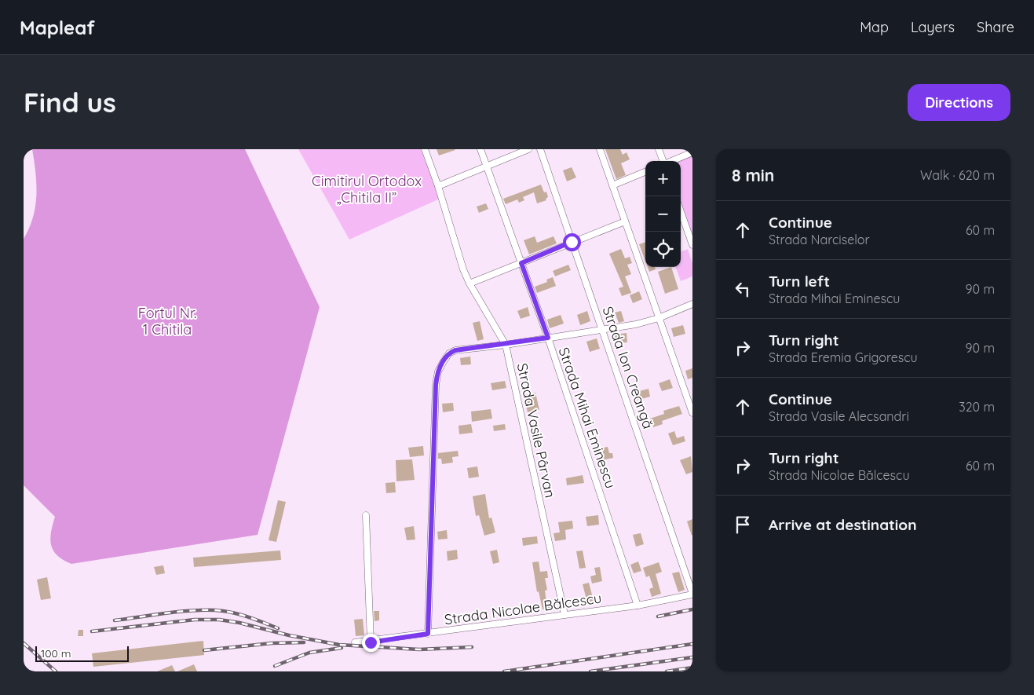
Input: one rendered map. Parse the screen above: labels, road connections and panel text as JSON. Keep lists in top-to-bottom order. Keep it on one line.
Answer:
{"streets":{"street":["Strada Ion Creangă","Strada Mihai Eminescu","Strada Vasile Pârvan","Strada Nicolae Bălcescu"]},"crossings":[["Strada Ion Creangă","Strada Nicolae Bălcescu"],["Strada Mihai Eminescu","Strada Nicolae Bălcescu"],["Strada Vasile Pârvan","Strada Nicolae Bălcescu"]],"parks":["Cimitirul Ortodox „Chitila II”","Fortul Nr. 1 Chitila"],"scale_bar":"100 m","page":{"header":"Mapleaf","nav":["Map","Layers","Share"],"buttons":"Directions","title":"Find us","heading":["8 min","Walk · 620 m"],"map_buttons":["+","−"],"list":[["Continue","Strada Narciselor","60 m"],["Turn left","Strada Mihai Eminescu","90 m"],["Turn right","Strada Eremia Grigorescu","90 m"],["Continue","Strada Vasile Alecsandri","320 m"],["Turn right","Strada Nicolae Bălcescu","60 m"],"Arrive at destination"],"scale":"100 m"}}
